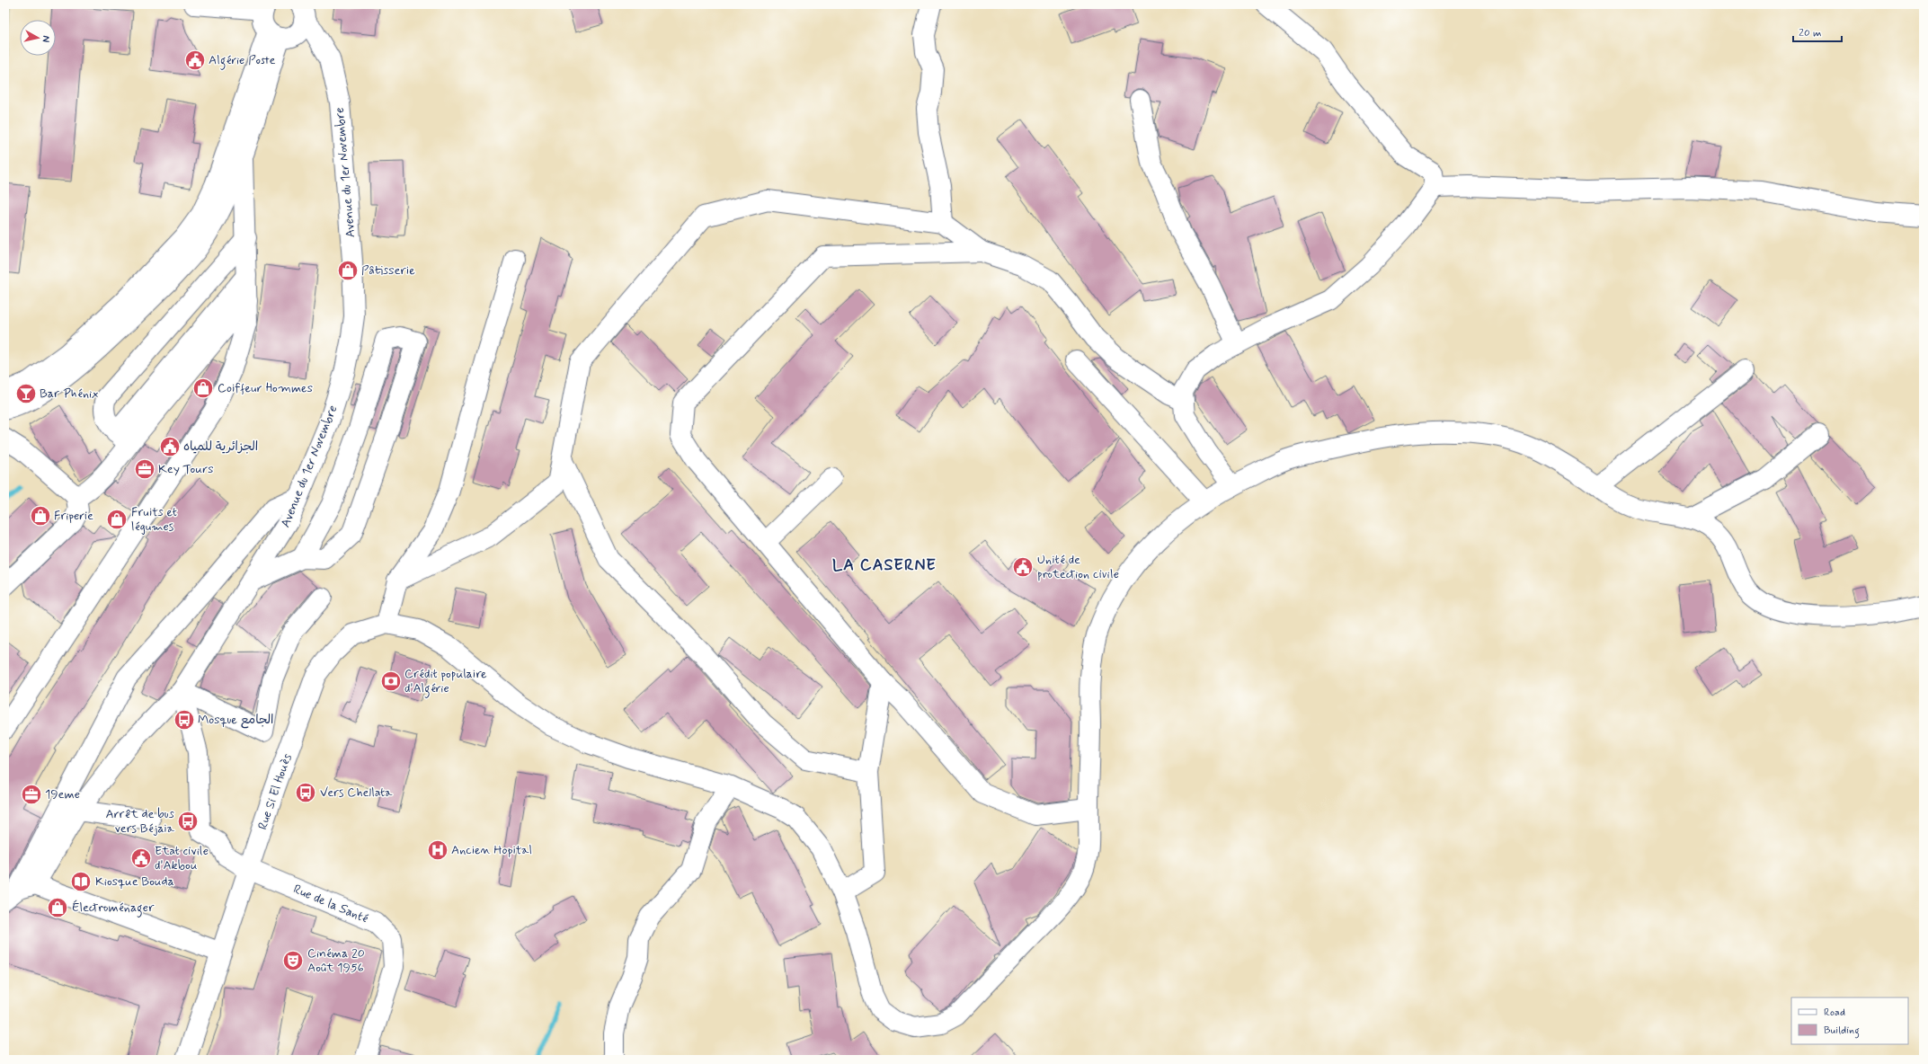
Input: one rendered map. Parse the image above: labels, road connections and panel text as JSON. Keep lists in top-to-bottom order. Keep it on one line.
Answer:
{"streets":{"street":["Avenue du 1er Novembre","Rue Si El Houès","Rue de la Santé"]},"crossings":[["Rue Si El Houès","Rue de la Santé"]],"districts":["LA CASERNE"],"places":{"public building":["Algérie Poste","الجزائرية للمياه","Unité de protection civile","Etat civile d'Akbou"],"shop":["Pâtisserie","Coiffeur Hommes","Friperie","Fruits et légumes","Électroménager"],"bar":["Bar Phénix"],"office":["Key Tours","19eme"],"bank":["Crédit populaire d'Algérie"],"bus stop":["Mosque الجامع","Vers Chellata","Arrêt de bus vers Béjaia"],"hospital":["Ancien Hopital"],"library":["Kiosque Bouda"],"theatre":["Cinéma 20 Août 1956"]},"legend":["Road","Building"],"scale_bar":"20 m","north":"right"}
